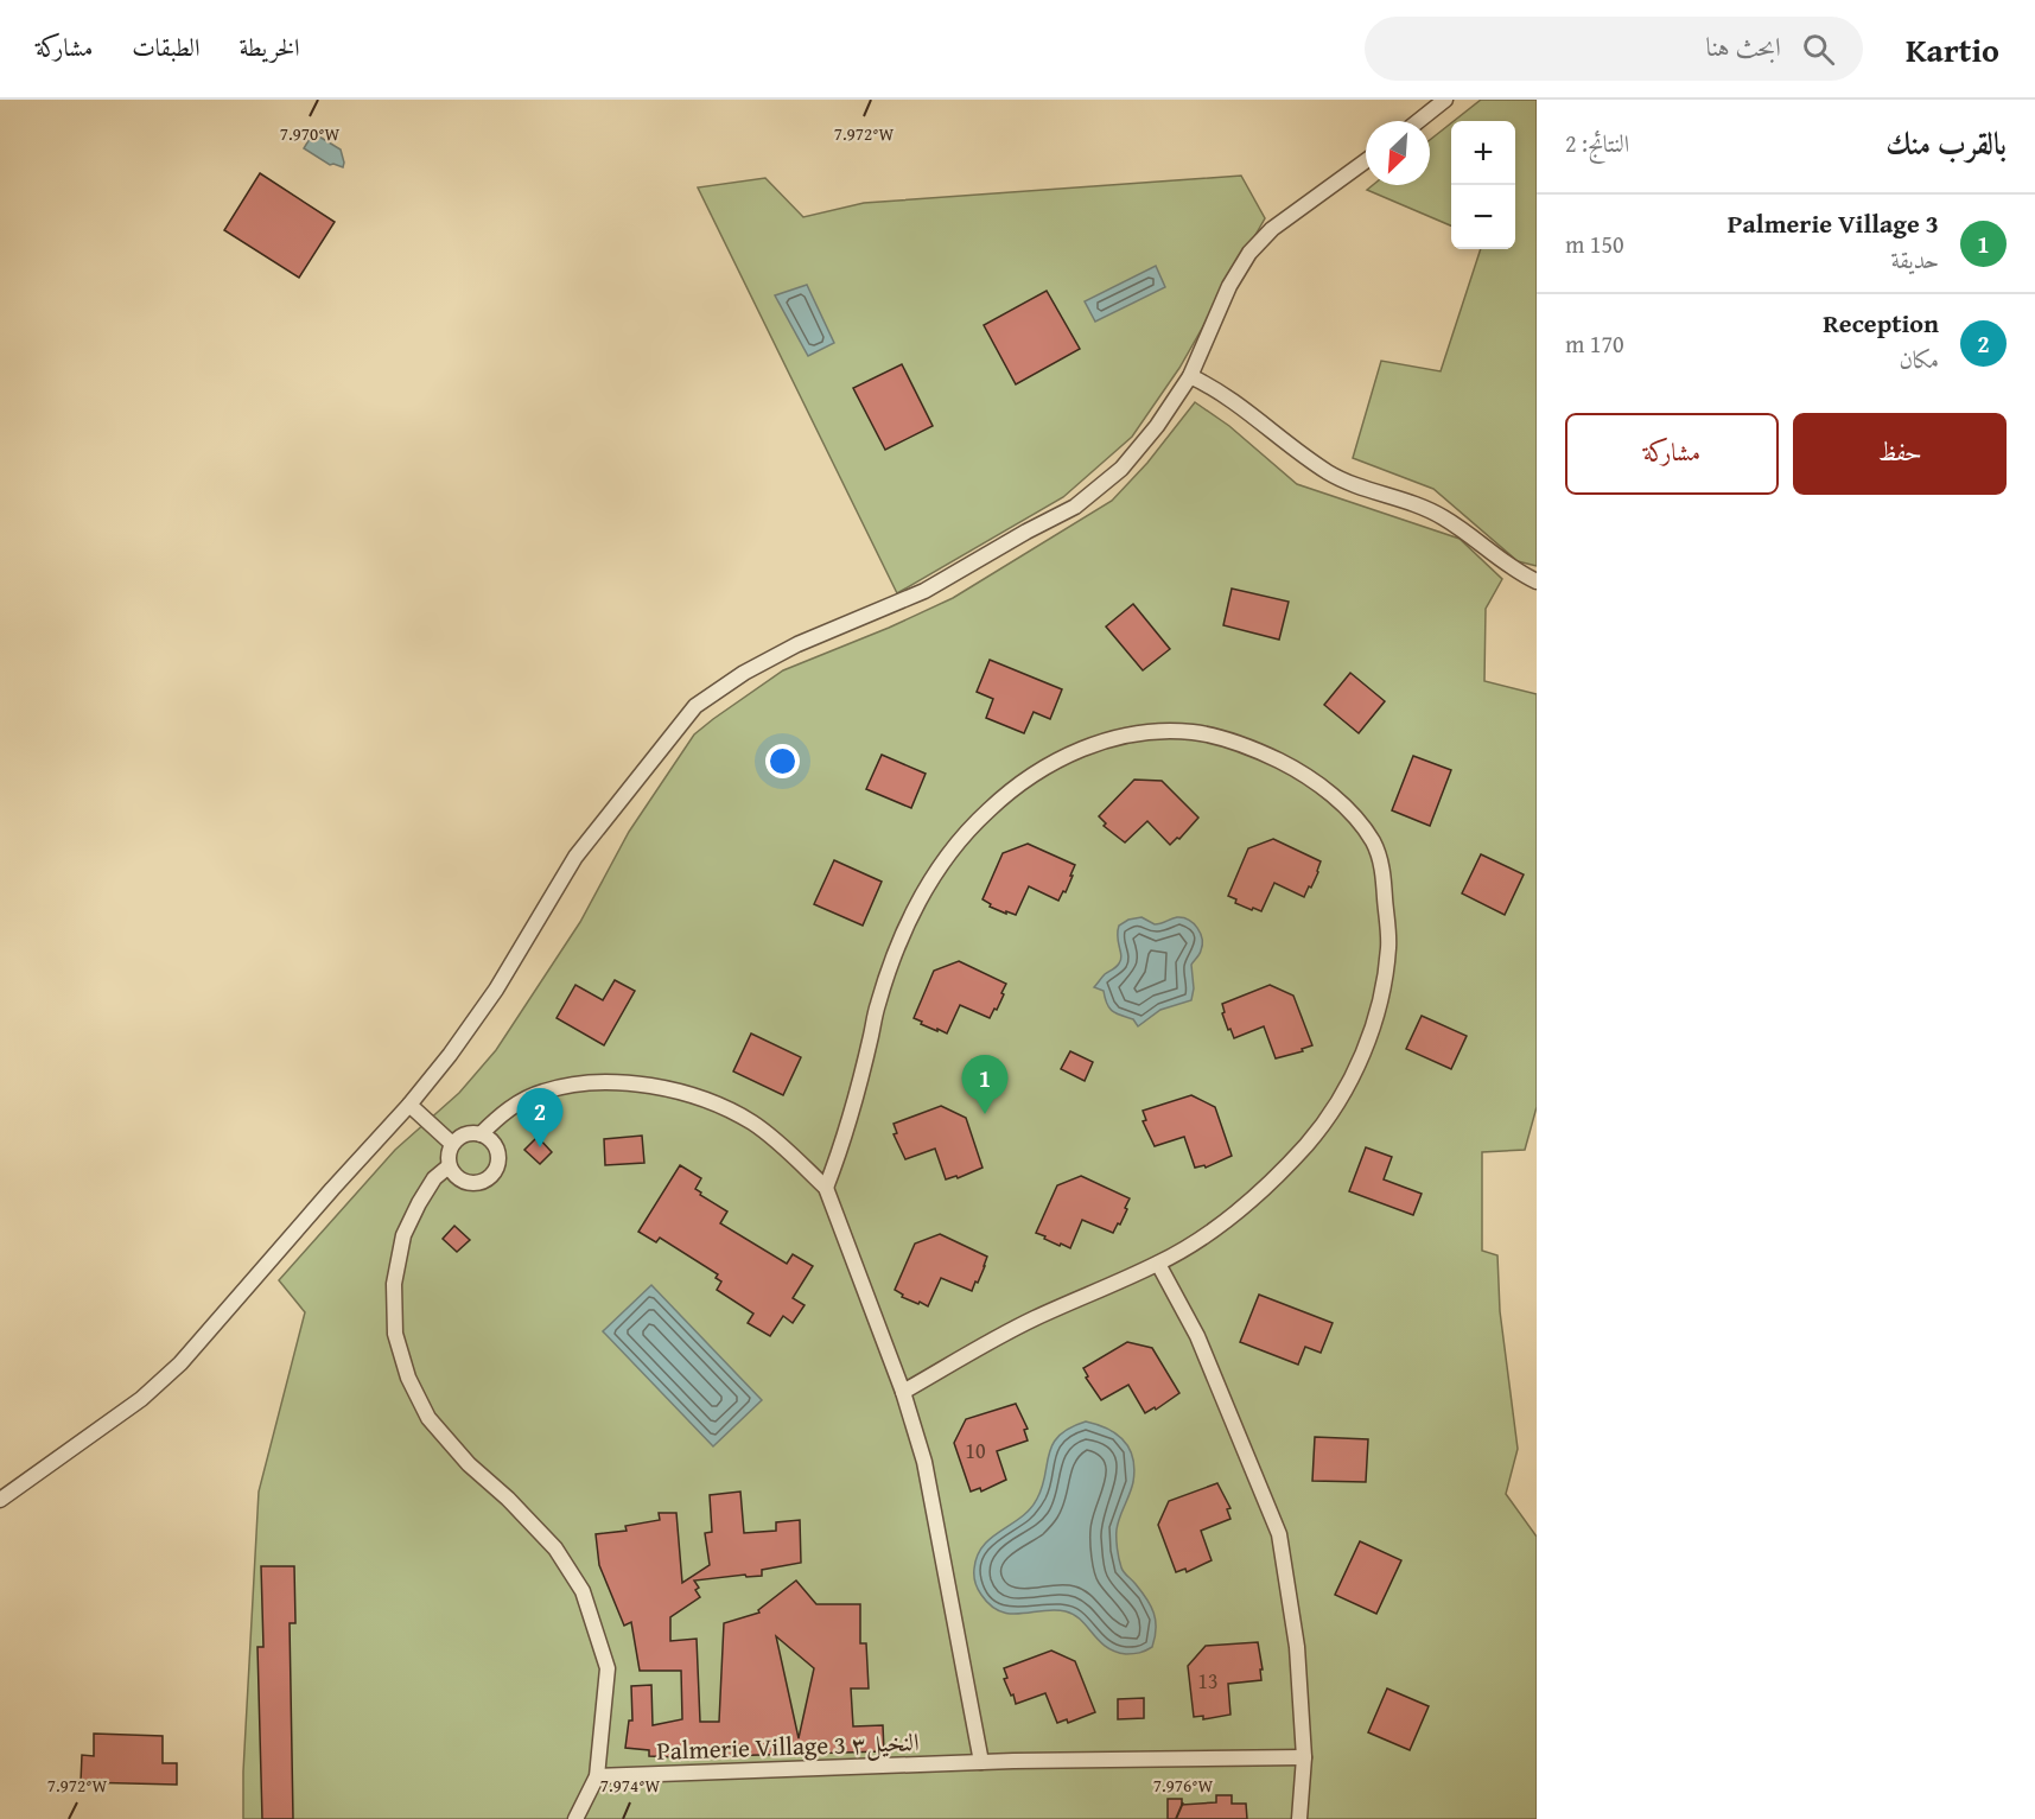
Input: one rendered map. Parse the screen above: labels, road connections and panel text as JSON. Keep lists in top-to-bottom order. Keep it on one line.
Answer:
{"streets":{"street":["Palmerie Village 3 النخيل٣"]},"house_numbers":["10","13"],"north":"bottom left","page":{"header":"Kartio","search":"ابحث هنا","nav":["الخريطة","الطبقات","مشاركة"],"heading":["بالقرب منك","النتائج: 2"],"map_buttons":["+","−"],"list":[{"mark":"1","name":"Palmerie Village 3","note":"حديقة","value":"150 m"},{"mark":"2","name":"Reception","note":"مكان","value":"170 m"}],"buttons":["حفظ","مشاركة"],"pins":["1","2"]},"coordinates":["7.970°W","7.972°W","7.976°W","7.974°W"]}
